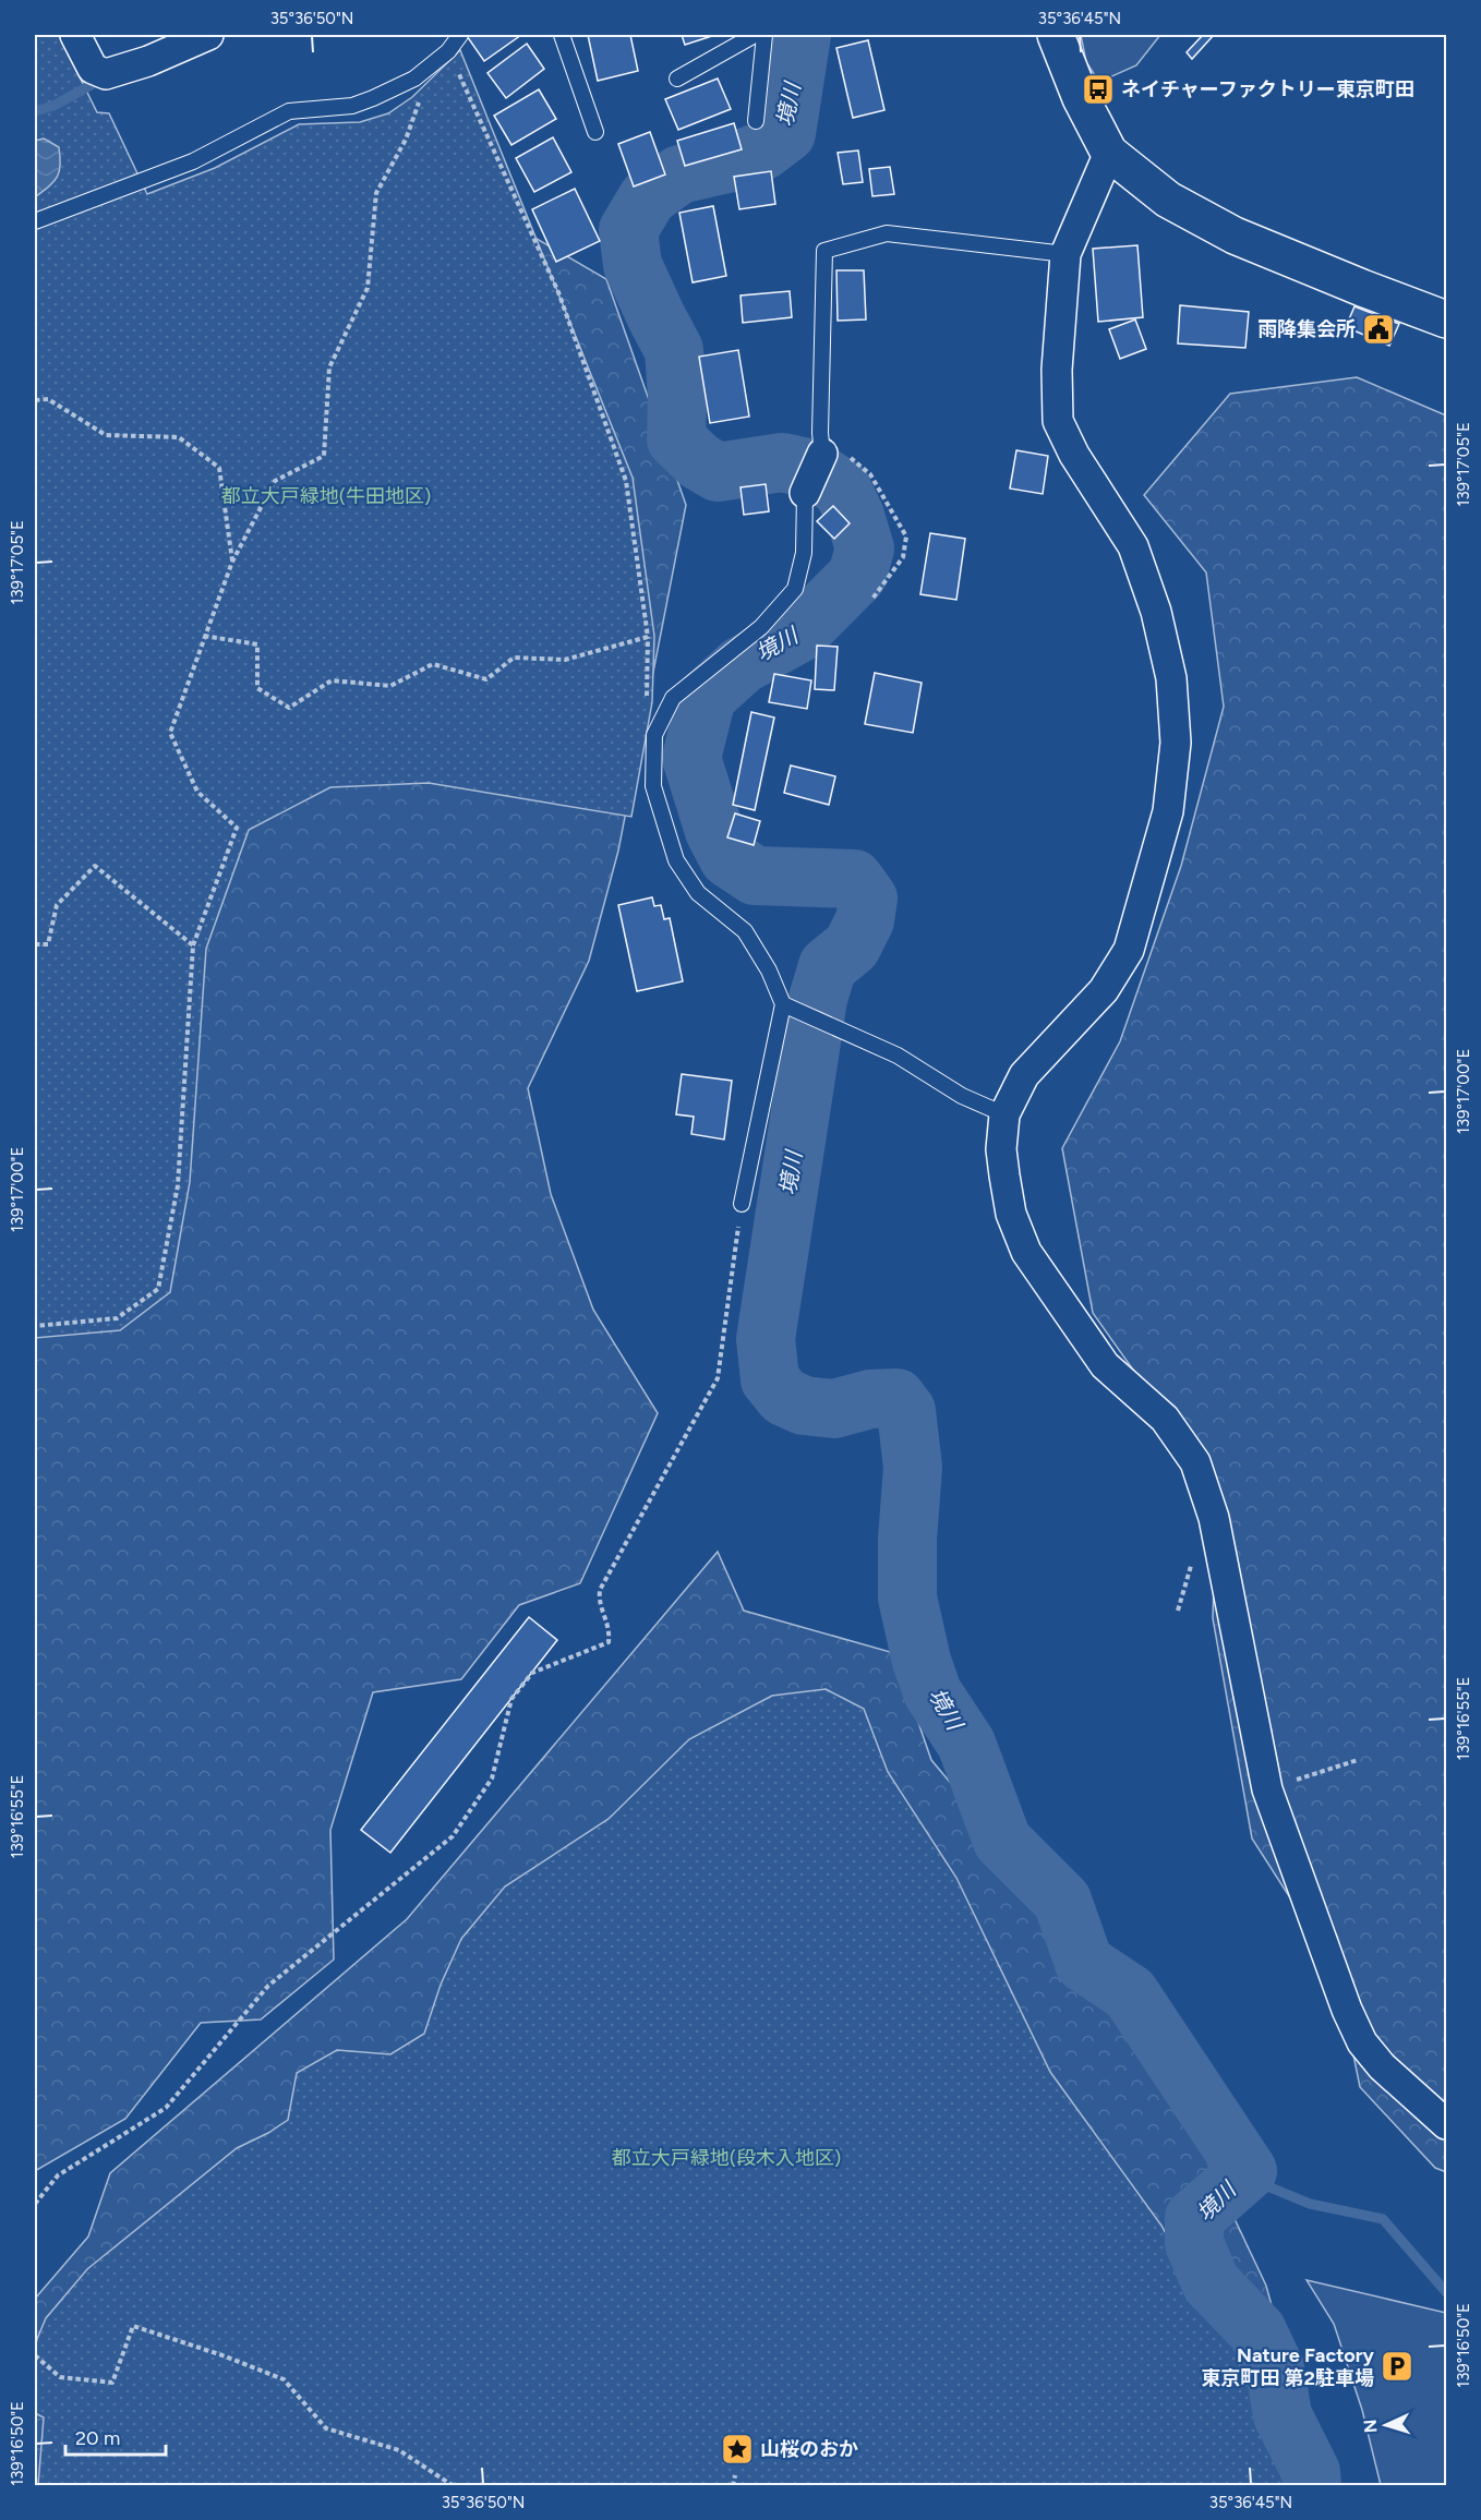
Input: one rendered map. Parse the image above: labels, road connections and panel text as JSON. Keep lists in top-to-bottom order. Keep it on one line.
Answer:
{"water":["境川"],"parks":["都立大戸緑地(牛田地区)","都立大戸緑地(段木入地区)"],"places":{"bus stop":["ネイチャーファクトリー東京町田"],"public building":["雨降集会所"],"parking":["Nature Factory 東京町田 第2駐車場"],"place":["山桜のおか"]},"scale_bar":"20 m","north":"left","coordinates":["35°36'50\"N","35°36'45\"N","139°17'05\"E","139°17'00\"E","139°16'55\"E","139°16'50\"E"]}
